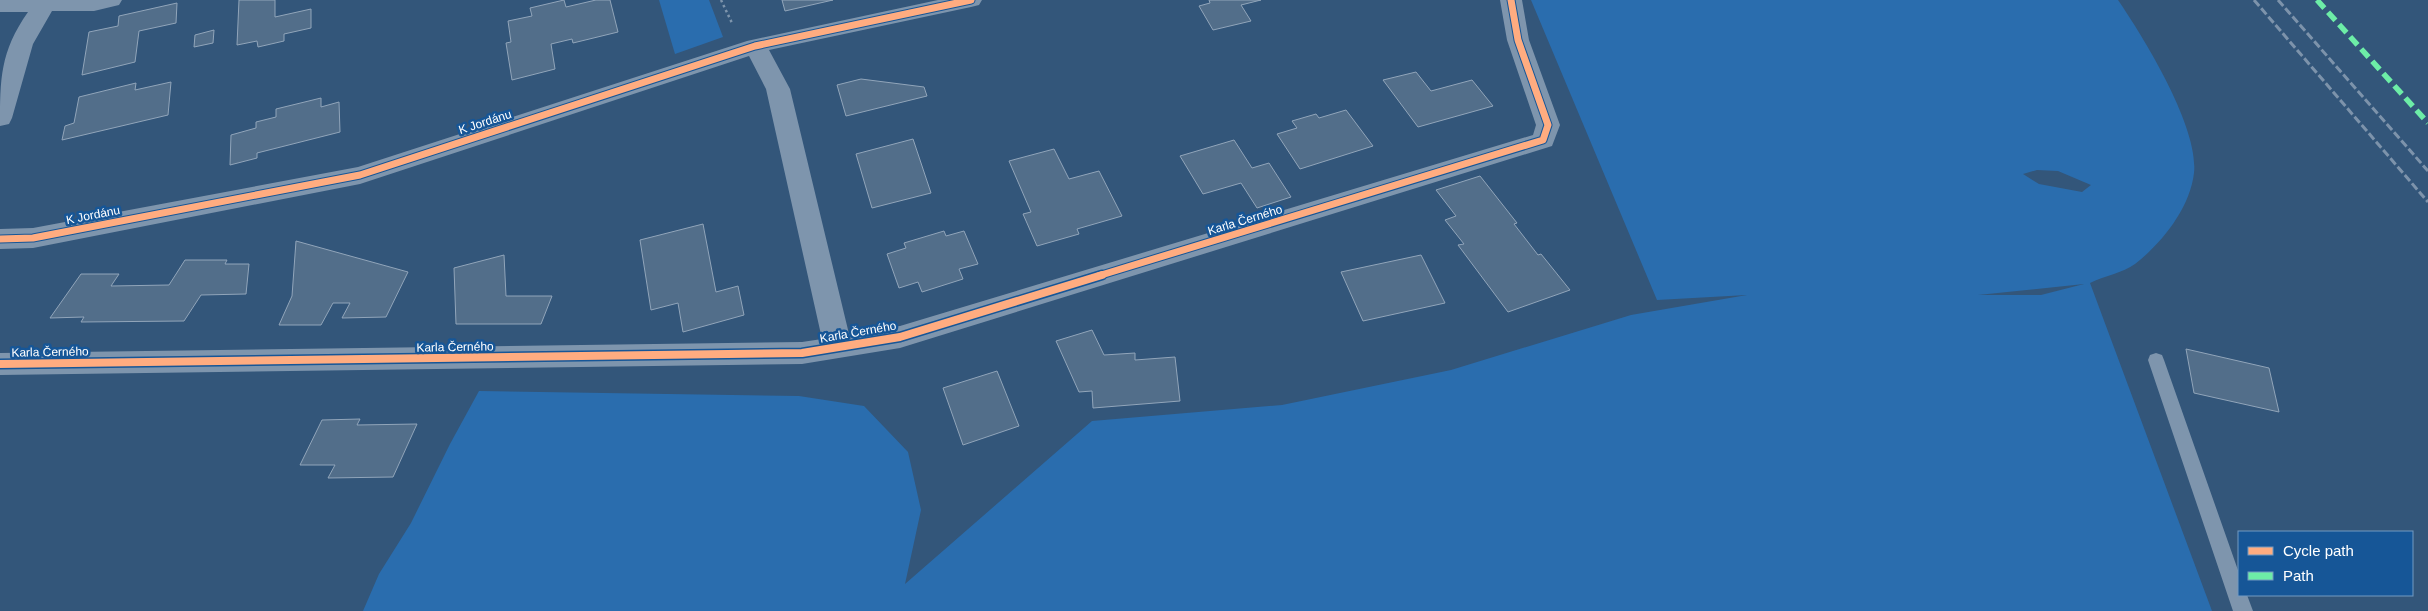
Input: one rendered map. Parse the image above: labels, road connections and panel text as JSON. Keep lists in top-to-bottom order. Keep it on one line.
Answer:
{"streets":{"street":["K Jordánu","Karla Černého"]},"crossings":[["K Jordánu","Karla Černého"]],"legend":["Cycle path","Path"]}
